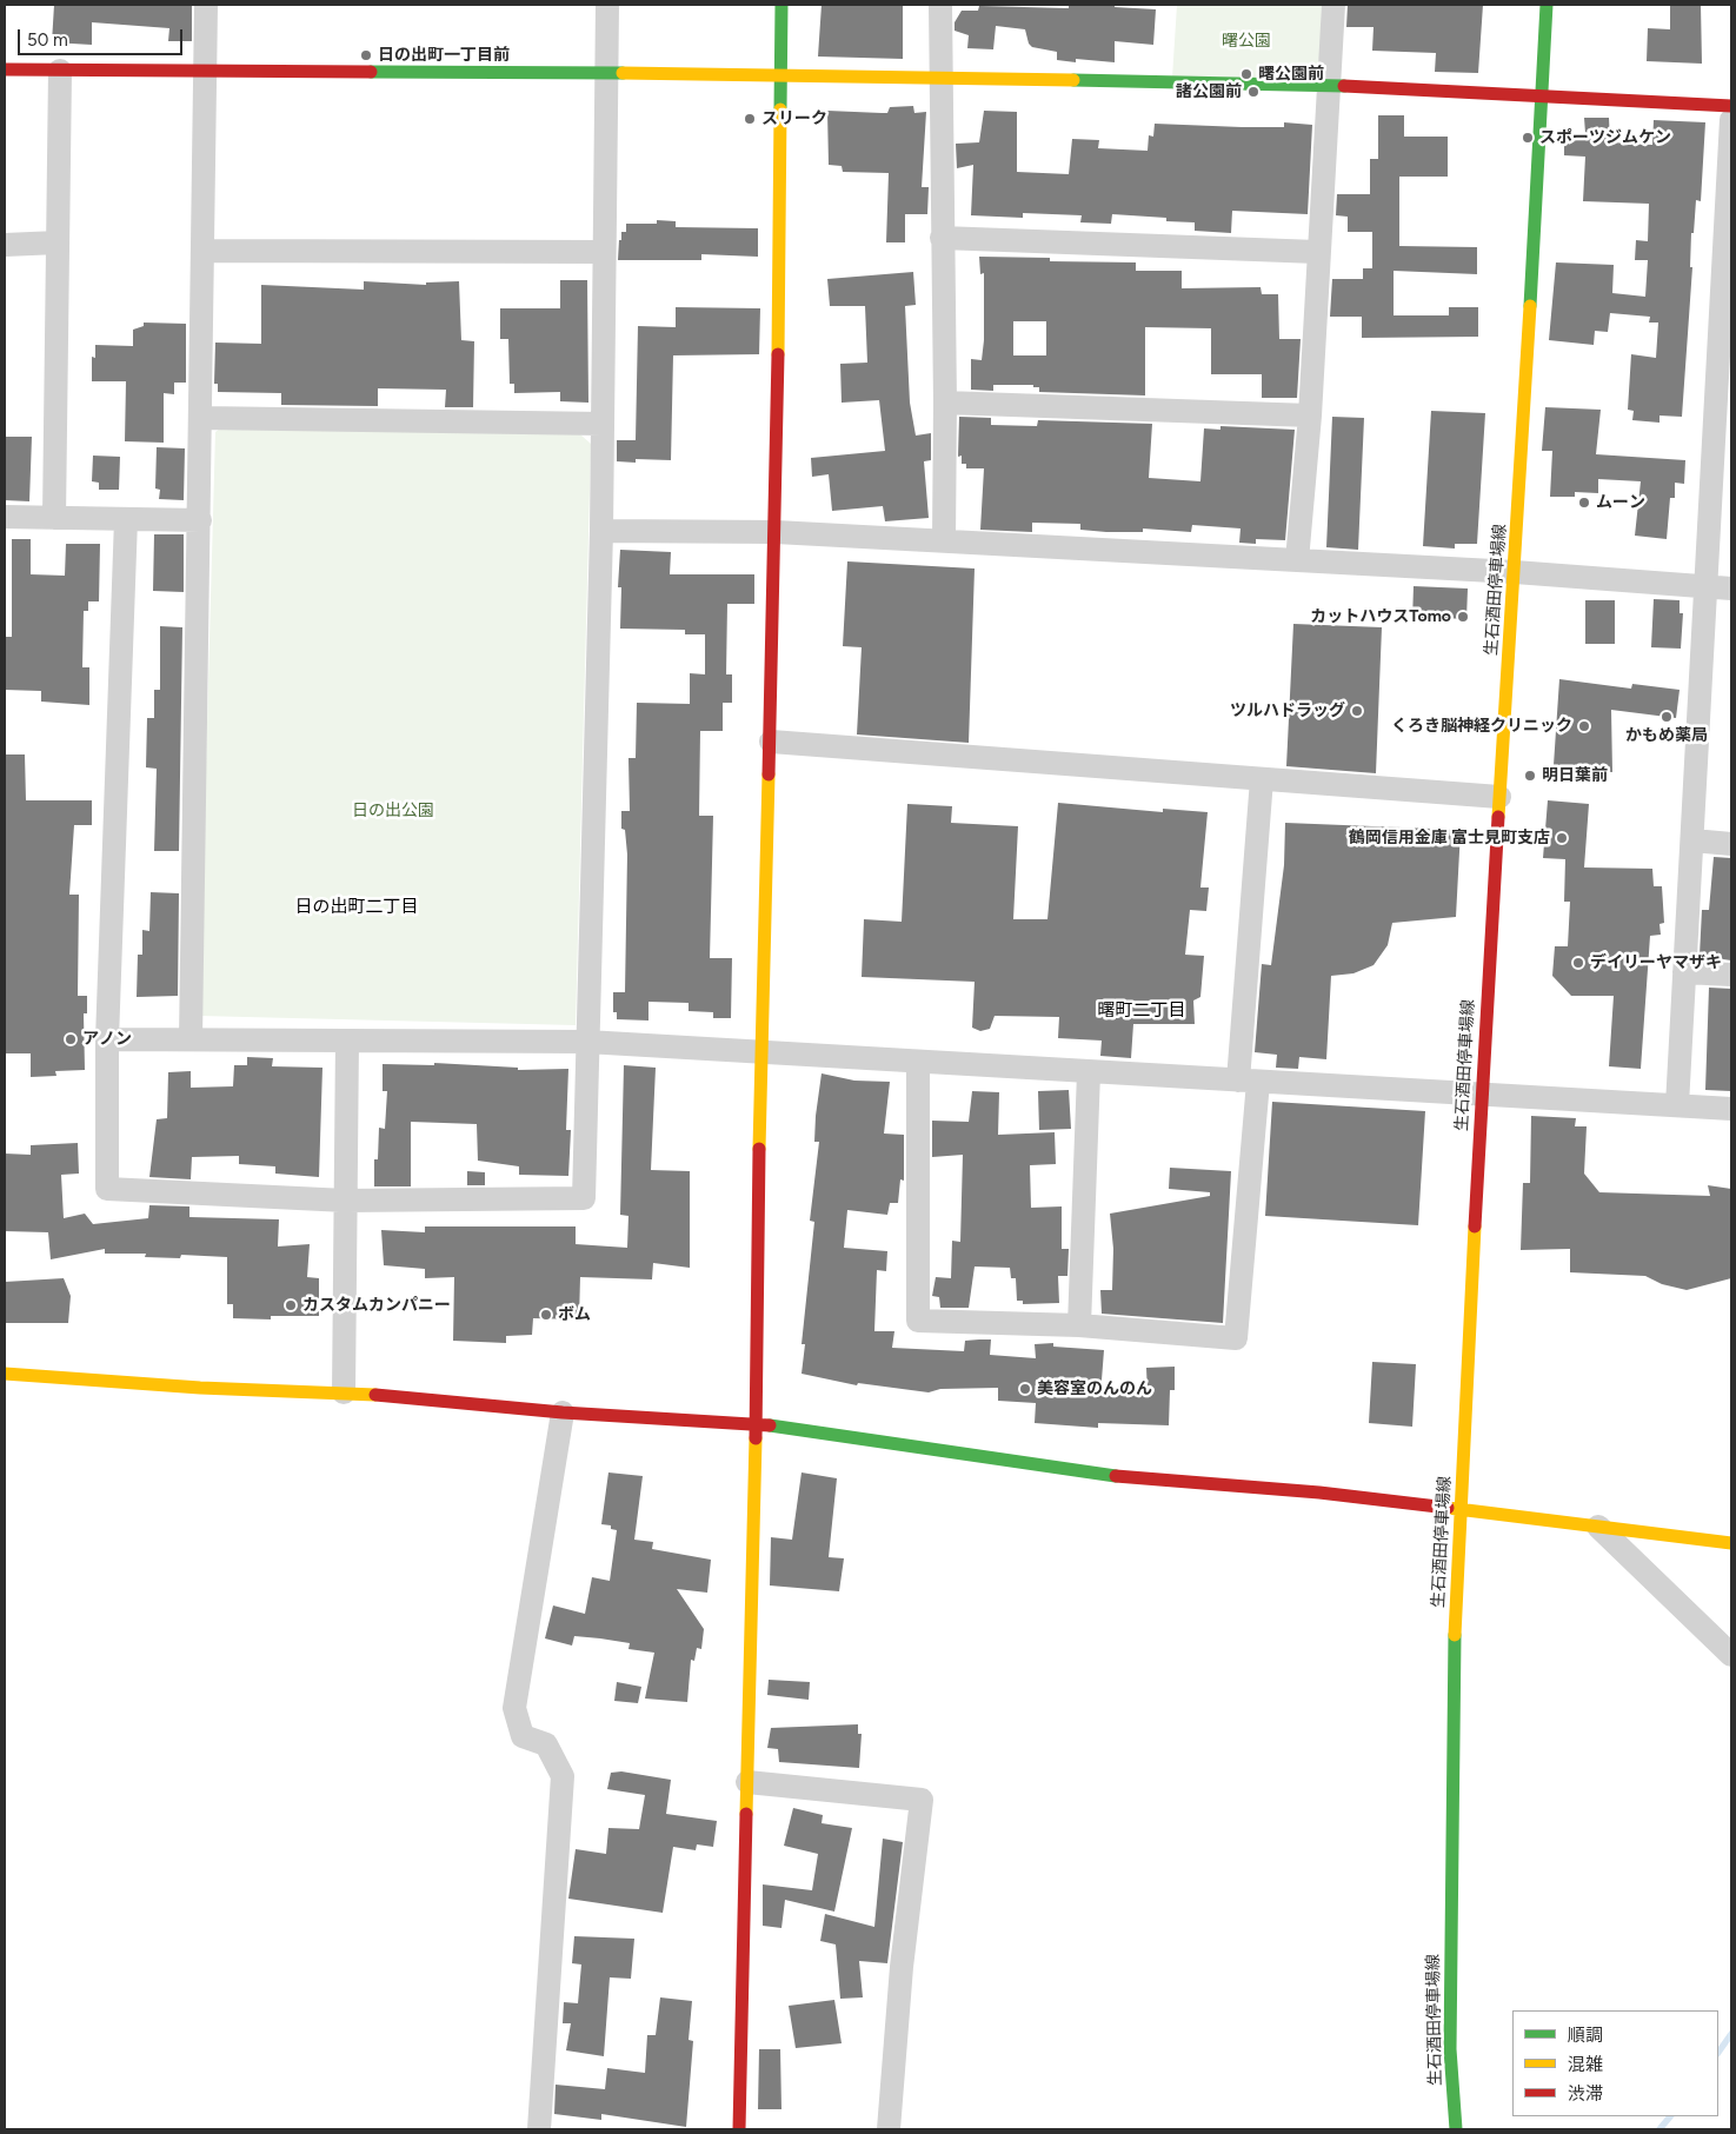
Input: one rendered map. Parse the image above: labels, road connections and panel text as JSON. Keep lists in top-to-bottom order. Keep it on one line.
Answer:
{"streets":{"street":["生石酒田停車場線"]},"districts":["日の出町二丁目","曙町二丁目"],"parks":["曙公園","日の出公園"],"places":["日の出町一丁目前","曙公園前","諸公園前","スリーク","スポーツジムケン","ムーン","カットハウスTomo","ツルハドラッグ","かもめ薬局","くろき脳神経クリニック","明日葉前","鶴岡信用金庫 富士見町支店","デイリーヤマザキ","アノン","カスタムカンパニー","ボム","美容室のんのん"],"legend":["順調","混雑","渋滞"],"scale_bar":"50 m"}
